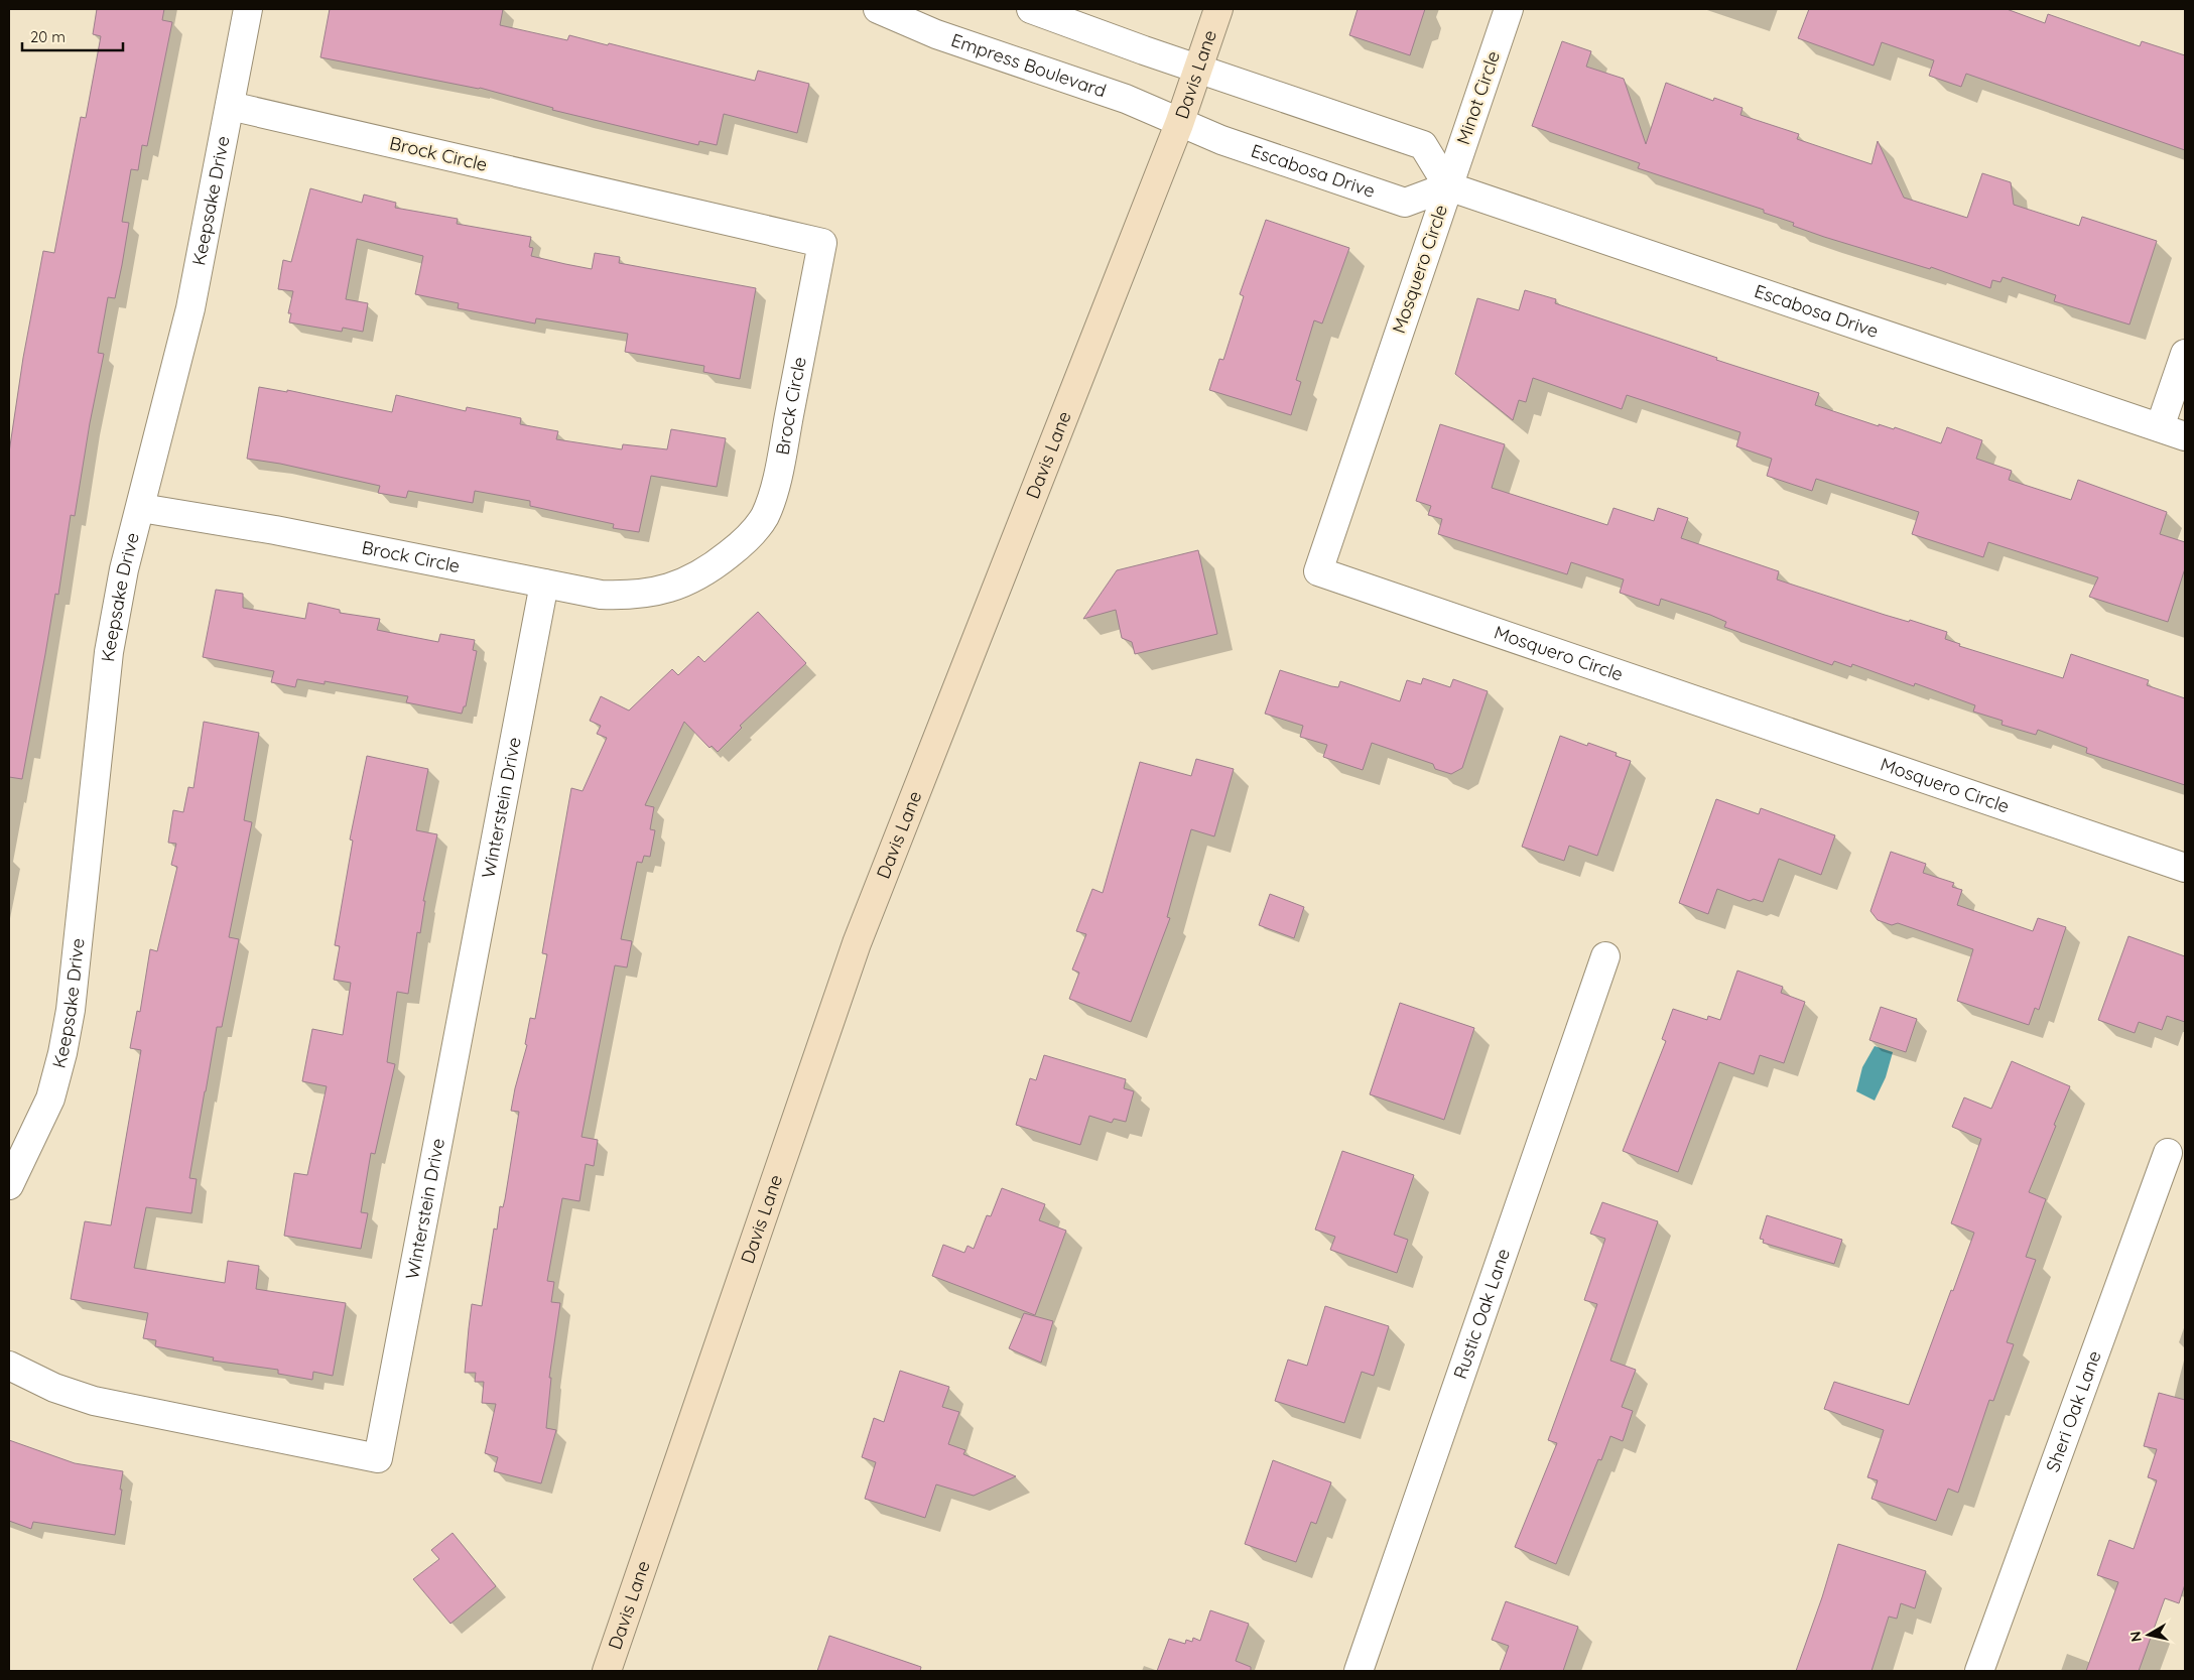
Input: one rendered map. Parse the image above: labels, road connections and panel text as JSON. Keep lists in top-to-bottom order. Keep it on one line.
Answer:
{"streets":{"street":["Empress Boulevard","Davis Lane","Minot Circle","Brock Circle","Escabosa Drive","Keepsake Drive","Mosquero Circle","Winterstein Drive","Rustic Oak Lane","Sheri Oak Lane"]},"crossings":[["Empress Boulevard","Davis Lane"],["Empress Boulevard","Escabosa Drive"],["Davis Lane","Escabosa Drive"],["Minot Circle","Escabosa Drive"],["Minot Circle","Mosquero Circle"],["Brock Circle","Keepsake Drive"],["Brock Circle","Winterstein Drive"],["Escabosa Drive","Mosquero Circle"]],"scale_bar":"20 m","north":"left"}
